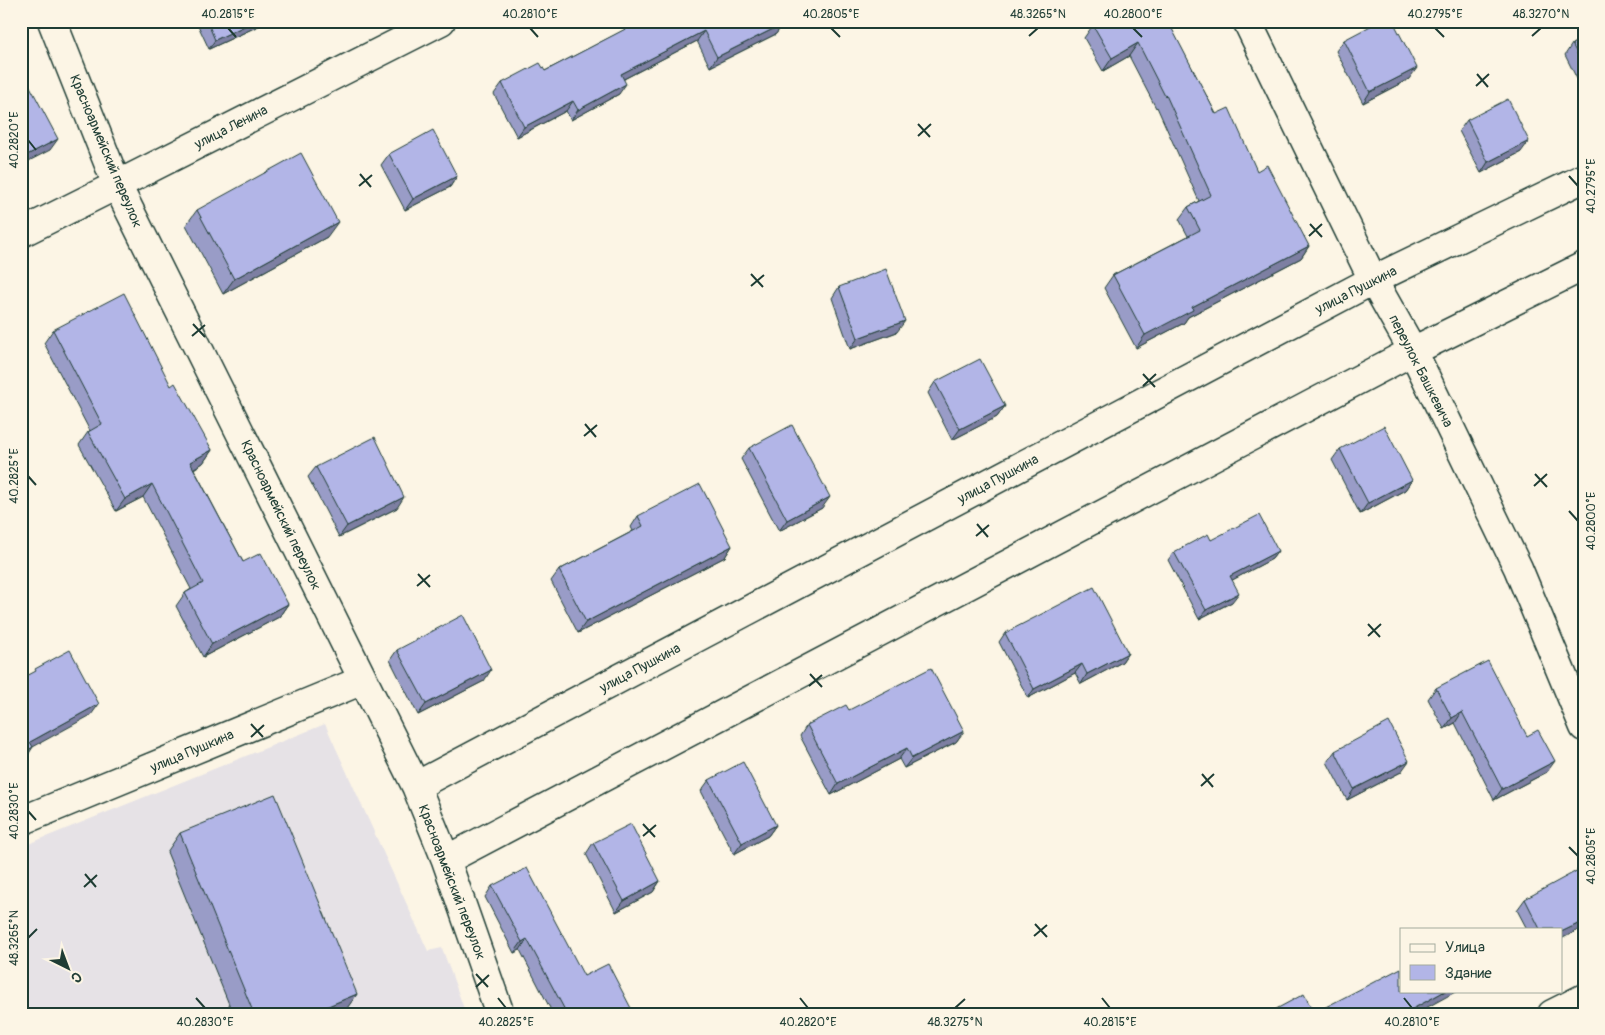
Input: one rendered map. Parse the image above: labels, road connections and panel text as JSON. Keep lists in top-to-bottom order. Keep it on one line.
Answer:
{"streets":{"street":["улица Ленина","Красноармейский переулок","улица Пушкина","переулок Башкевича"]},"crossings":[["улица Ленина","Красноармейский переулок"],["Красноармейский переулок","улица Пушкина"],["улица Пушкина","переулок Башкевича"]],"legend":["Улица","Здание"],"north":"bottom right","coordinates":["40.2815°E","40.2810°E","40.2805°E","48.3265°N","40.2800°E","40.2795°E","48.3270°N","40.2820°E","40.2825°E","40.2830°E","48.3275°N"]}
